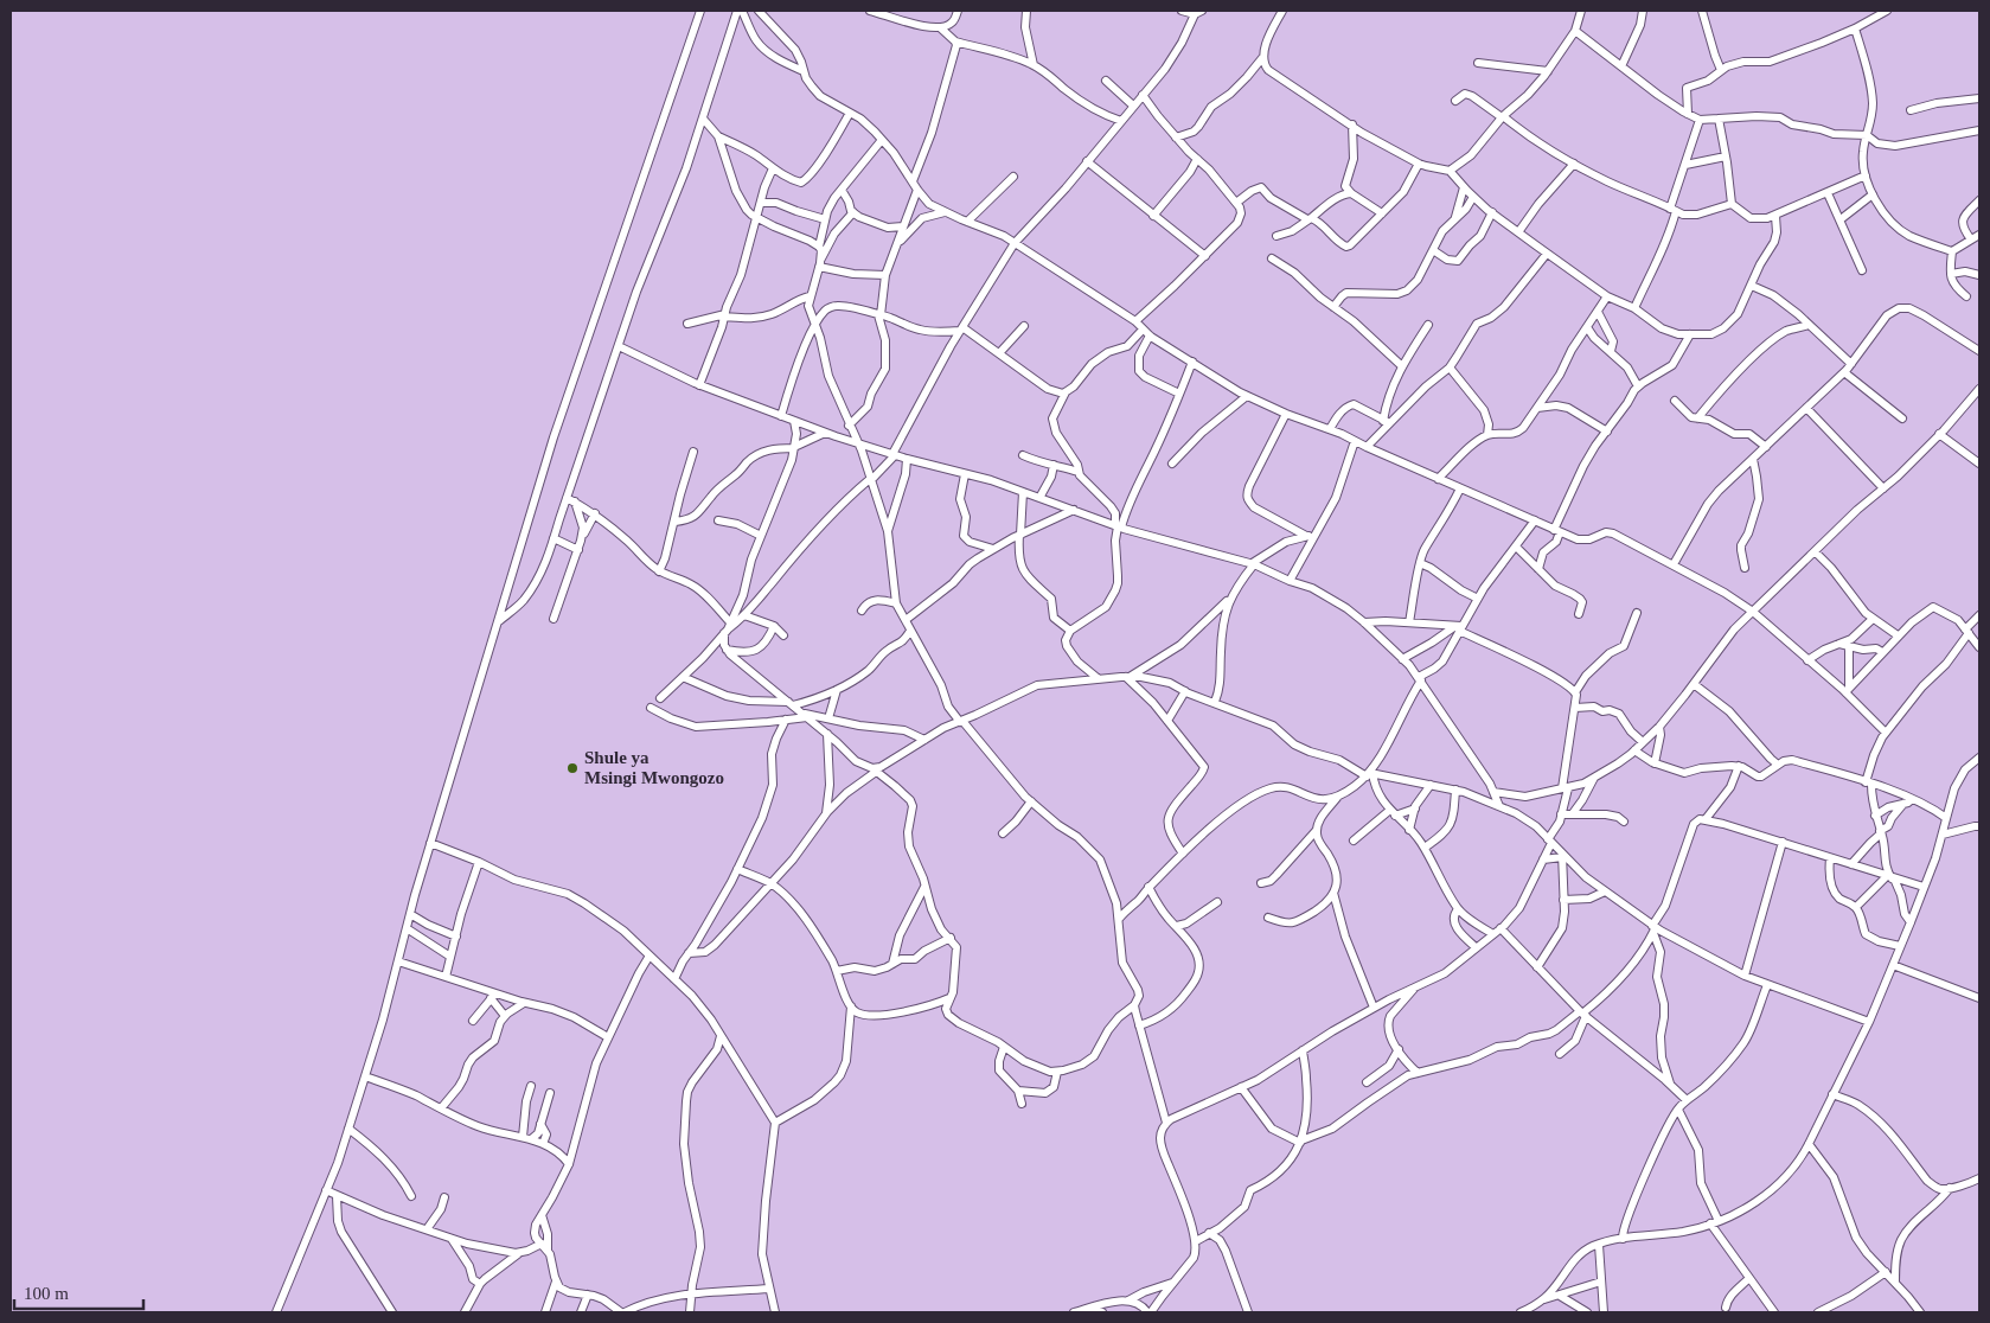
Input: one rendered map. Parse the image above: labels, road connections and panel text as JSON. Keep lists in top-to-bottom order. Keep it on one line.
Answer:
{"places":["Shule ya Msingi Mwongozo"],"scale_bar":"100 m"}
